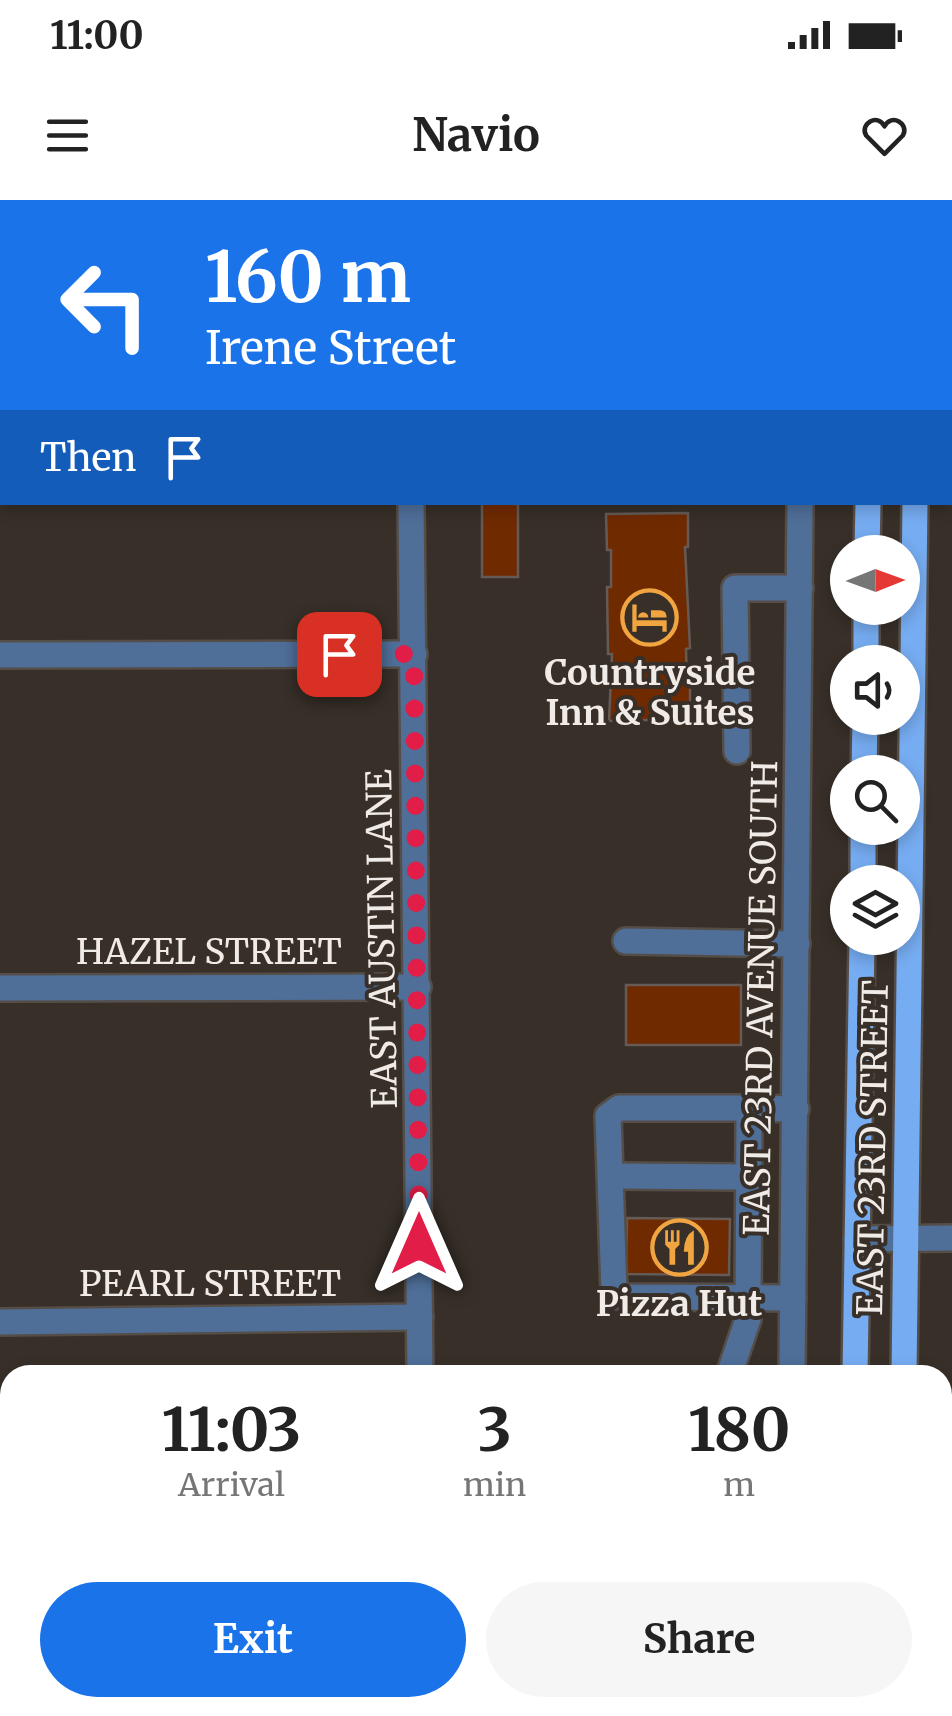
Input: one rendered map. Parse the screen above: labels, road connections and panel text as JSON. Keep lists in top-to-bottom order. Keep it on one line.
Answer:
{"streets":{"main road":["EAST 23RD STREET"],"street":["EAST AUSTIN LANE","HAZEL STREET","EAST 23RD AVENUE SOUTH","PEARL STREET"]},"crossings":[["EAST AUSTIN LANE","HAZEL STREET"],["EAST AUSTIN LANE","PEARL STREET"]],"places":{"hotel":["Countryside Inn & Suites"],"restaurant":["Pizza Hut"]},"north":"right","page":{"status":"11:00","header":"Navio","turn":["160 m","Irene Street"],"then":"Then","eta":["11:03","Arrival","3","min","180","m"],"buttons":["Exit","Share"]}}
